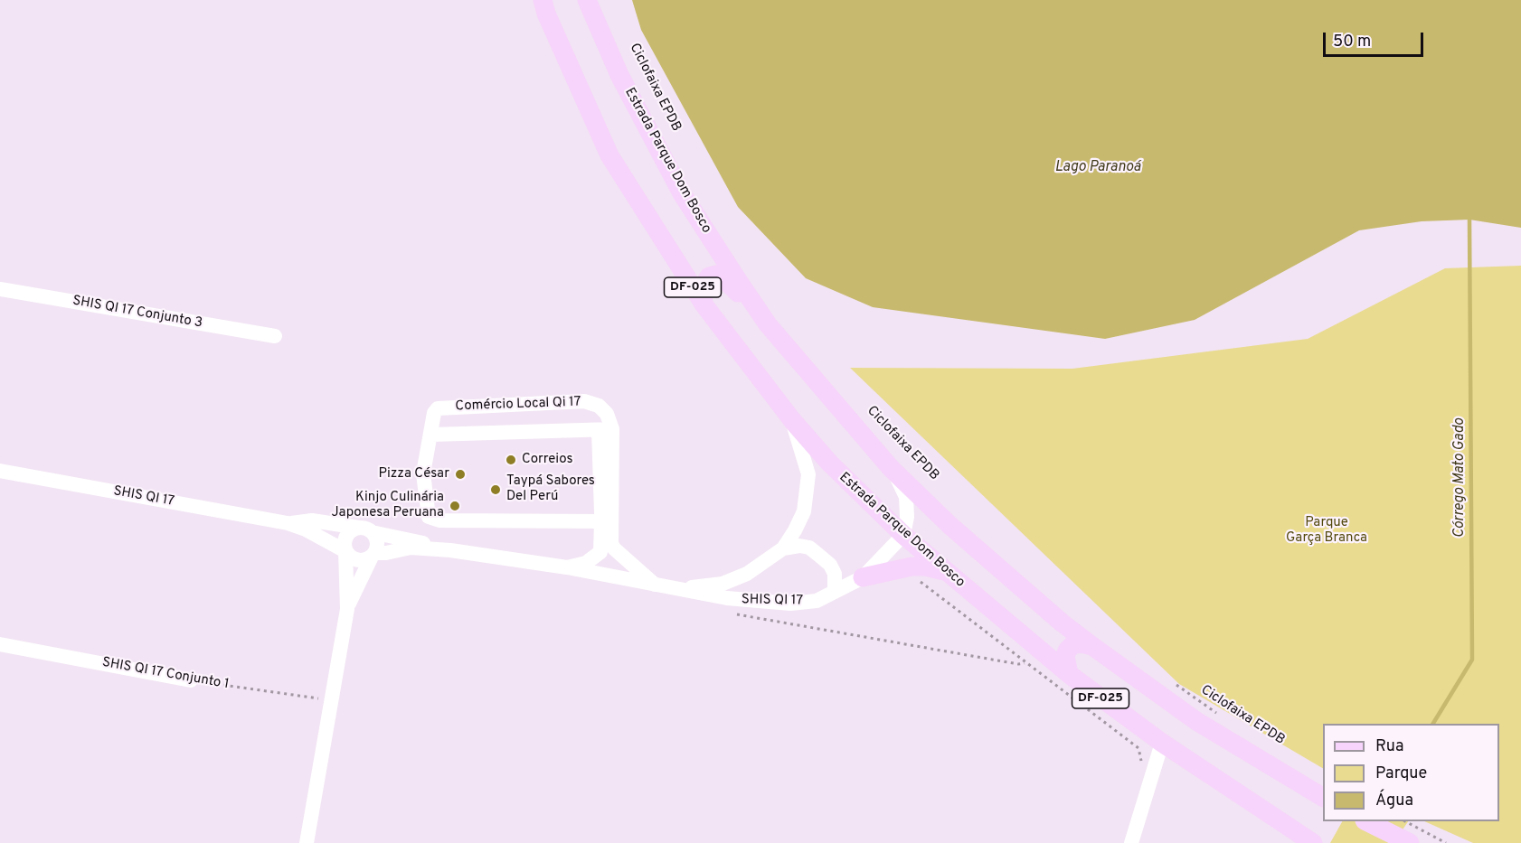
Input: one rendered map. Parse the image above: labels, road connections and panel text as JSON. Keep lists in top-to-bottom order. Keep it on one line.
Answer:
{"streets":{"main road":["Estrada Parque Dom Bosco","DF-025"],"street":["SHIS QI 17 Conjunto 3","Comércio Local Qi 17","SHIS QI 17","SHIS QI 17 Conjunto 1"],"path":["Ciclofaixa EPDB"]},"crossings":[["Estrada Parque Dom Bosco","SHIS QI 17"]],"water":["Lago Paranoá","Córrego Mato Gado"],"parks":["Parque Garça Branca"],"places":["Correios","Pizza César","Taypá Sabores Del Perú","Kinjo Culinária Japonesa Peruana"],"legend":["Rua","Parque","Água"],"scale_bar":"50 m"}
